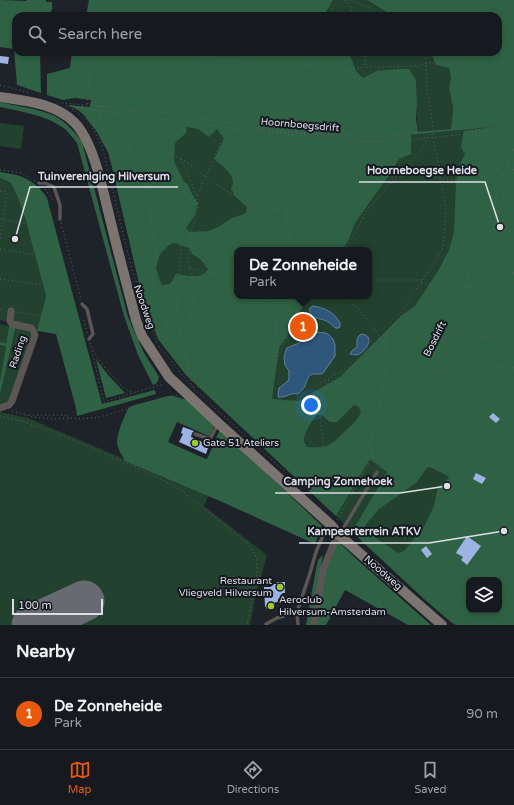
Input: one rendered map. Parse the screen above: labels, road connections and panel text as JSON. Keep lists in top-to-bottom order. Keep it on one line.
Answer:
{"streets":{"main road":["Noodweg"],"street":["Rading"],"path":["Hoornboegsdrift","Bosdrift"]},"crossings":[["Hoornboegsdrift","Noodweg"],["Noodweg","Bosdrift"]],"places":["Hoorneboegse Heide","Tuinvereniging Hilversum","Gate 51 Ateliers","Camping Zonnehoek","Kampeerterrein ATKV","Restaurant Vliegveld Hilversum","Aeroclub Hilversum-Amsterdam"],"scale_bar":"100 m","page":{"search":"Search here","popup":["De Zonneheide","Park"],"pins":"1","scale":"100 m","heading":"Nearby","list":[{"mark":"1","name":"De Zonneheide","note":"Park","value":"90 m"}],"nav":["Map","Directions","Saved"]}}
